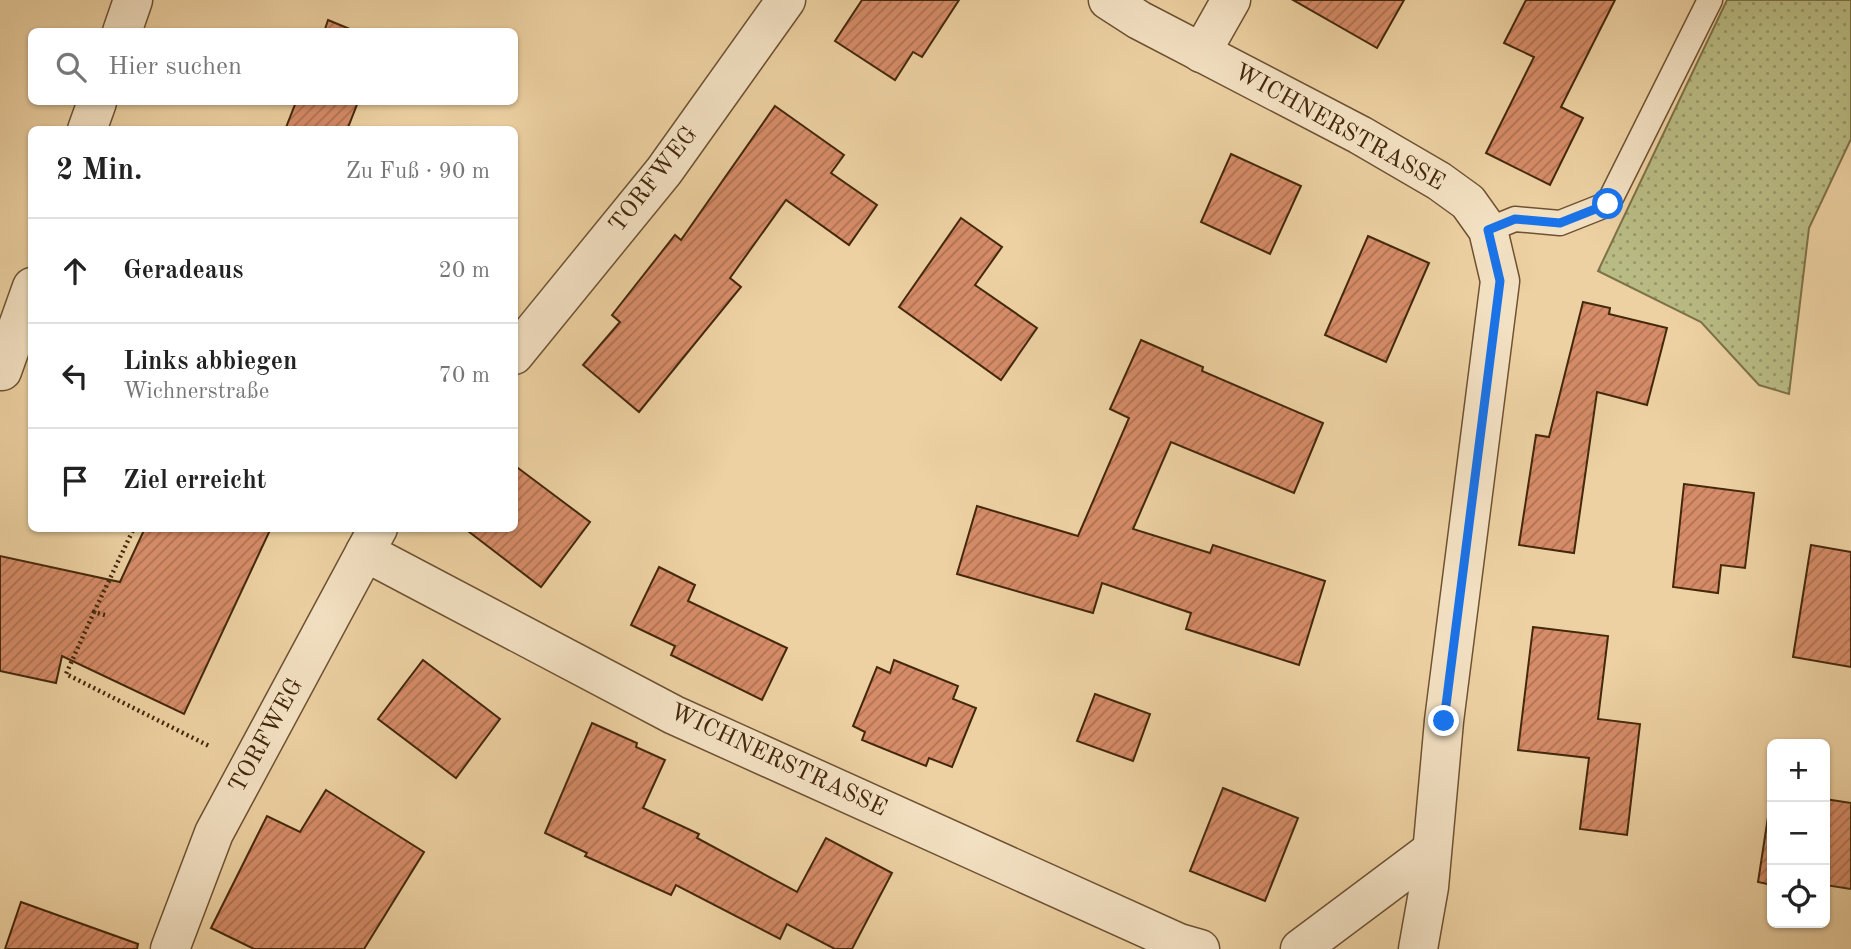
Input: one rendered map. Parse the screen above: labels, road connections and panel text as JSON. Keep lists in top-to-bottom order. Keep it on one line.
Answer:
{"streets":{"street":["WICHNERSTRASSE","TORFWEG"]},"crossings":[["WICHNERSTRASSE","TORFWEG"]],"page":{"search":"Hier suchen","heading":["2 Min.","Zu Fuß · 90 m"],"list":[["Geradeaus","20 m"],["Links abbiegen","Wichnerstraße","70 m"],"Ziel erreicht"],"map_buttons":["+","−"]}}
